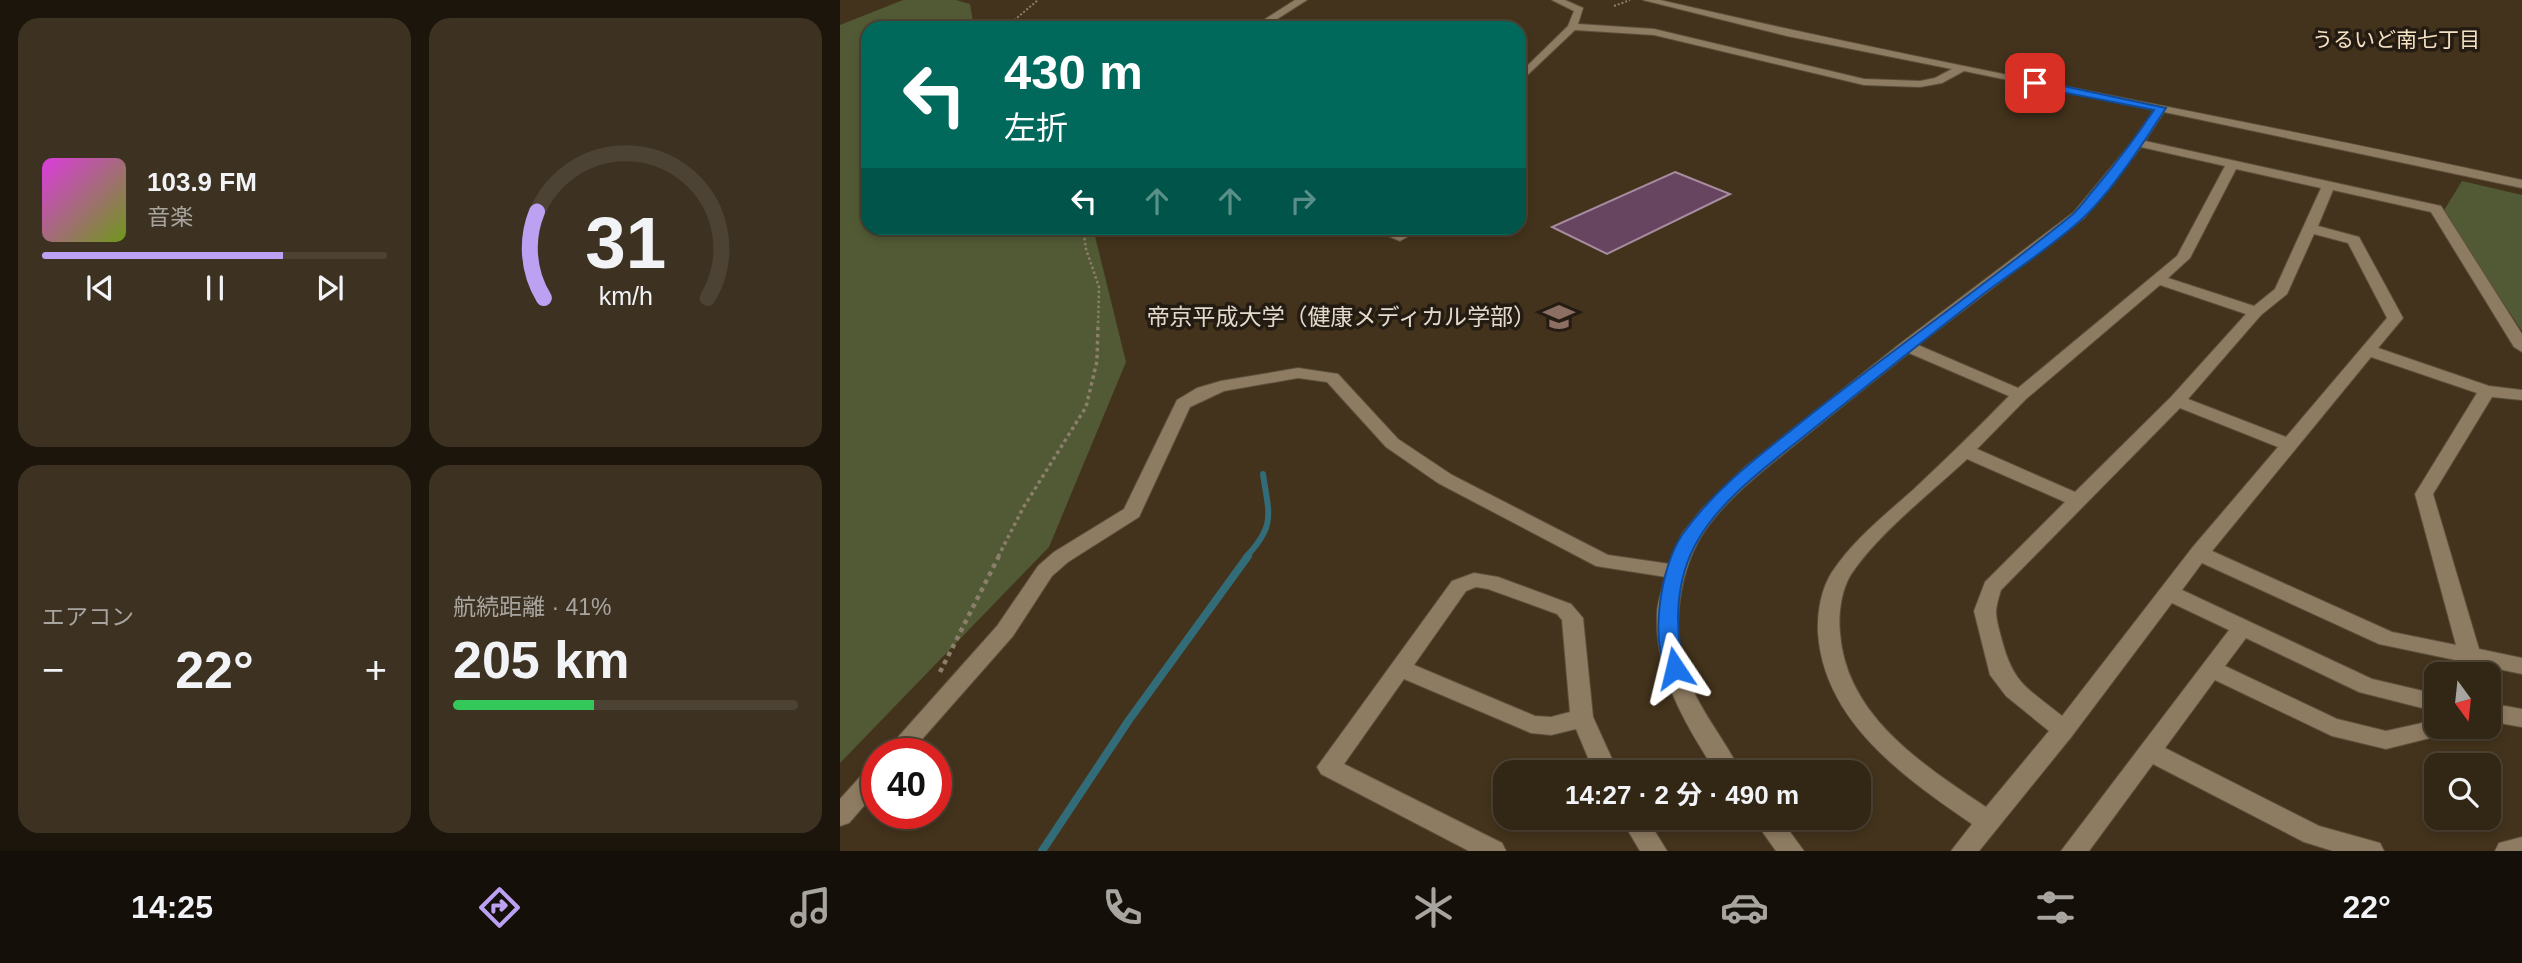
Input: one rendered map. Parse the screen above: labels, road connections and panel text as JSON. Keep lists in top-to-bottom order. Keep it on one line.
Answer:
{"districts":["うるいど南七丁目"],"places":{"school or university":["帝京平成大学（健康メディカル学部）"]},"north":"bottom","page":{"turn":["430 m","左折"],"song":["103.9 FM","音楽"],"tile":["エアコン",["航続距離 · 41%","205 km"]],"heat":["−","22°","+"],"limit":"40","trip":"14:27 · 2 分 · 490 m","tabs":["14:25","22°"],"gauge":["31","km/h"]}}
